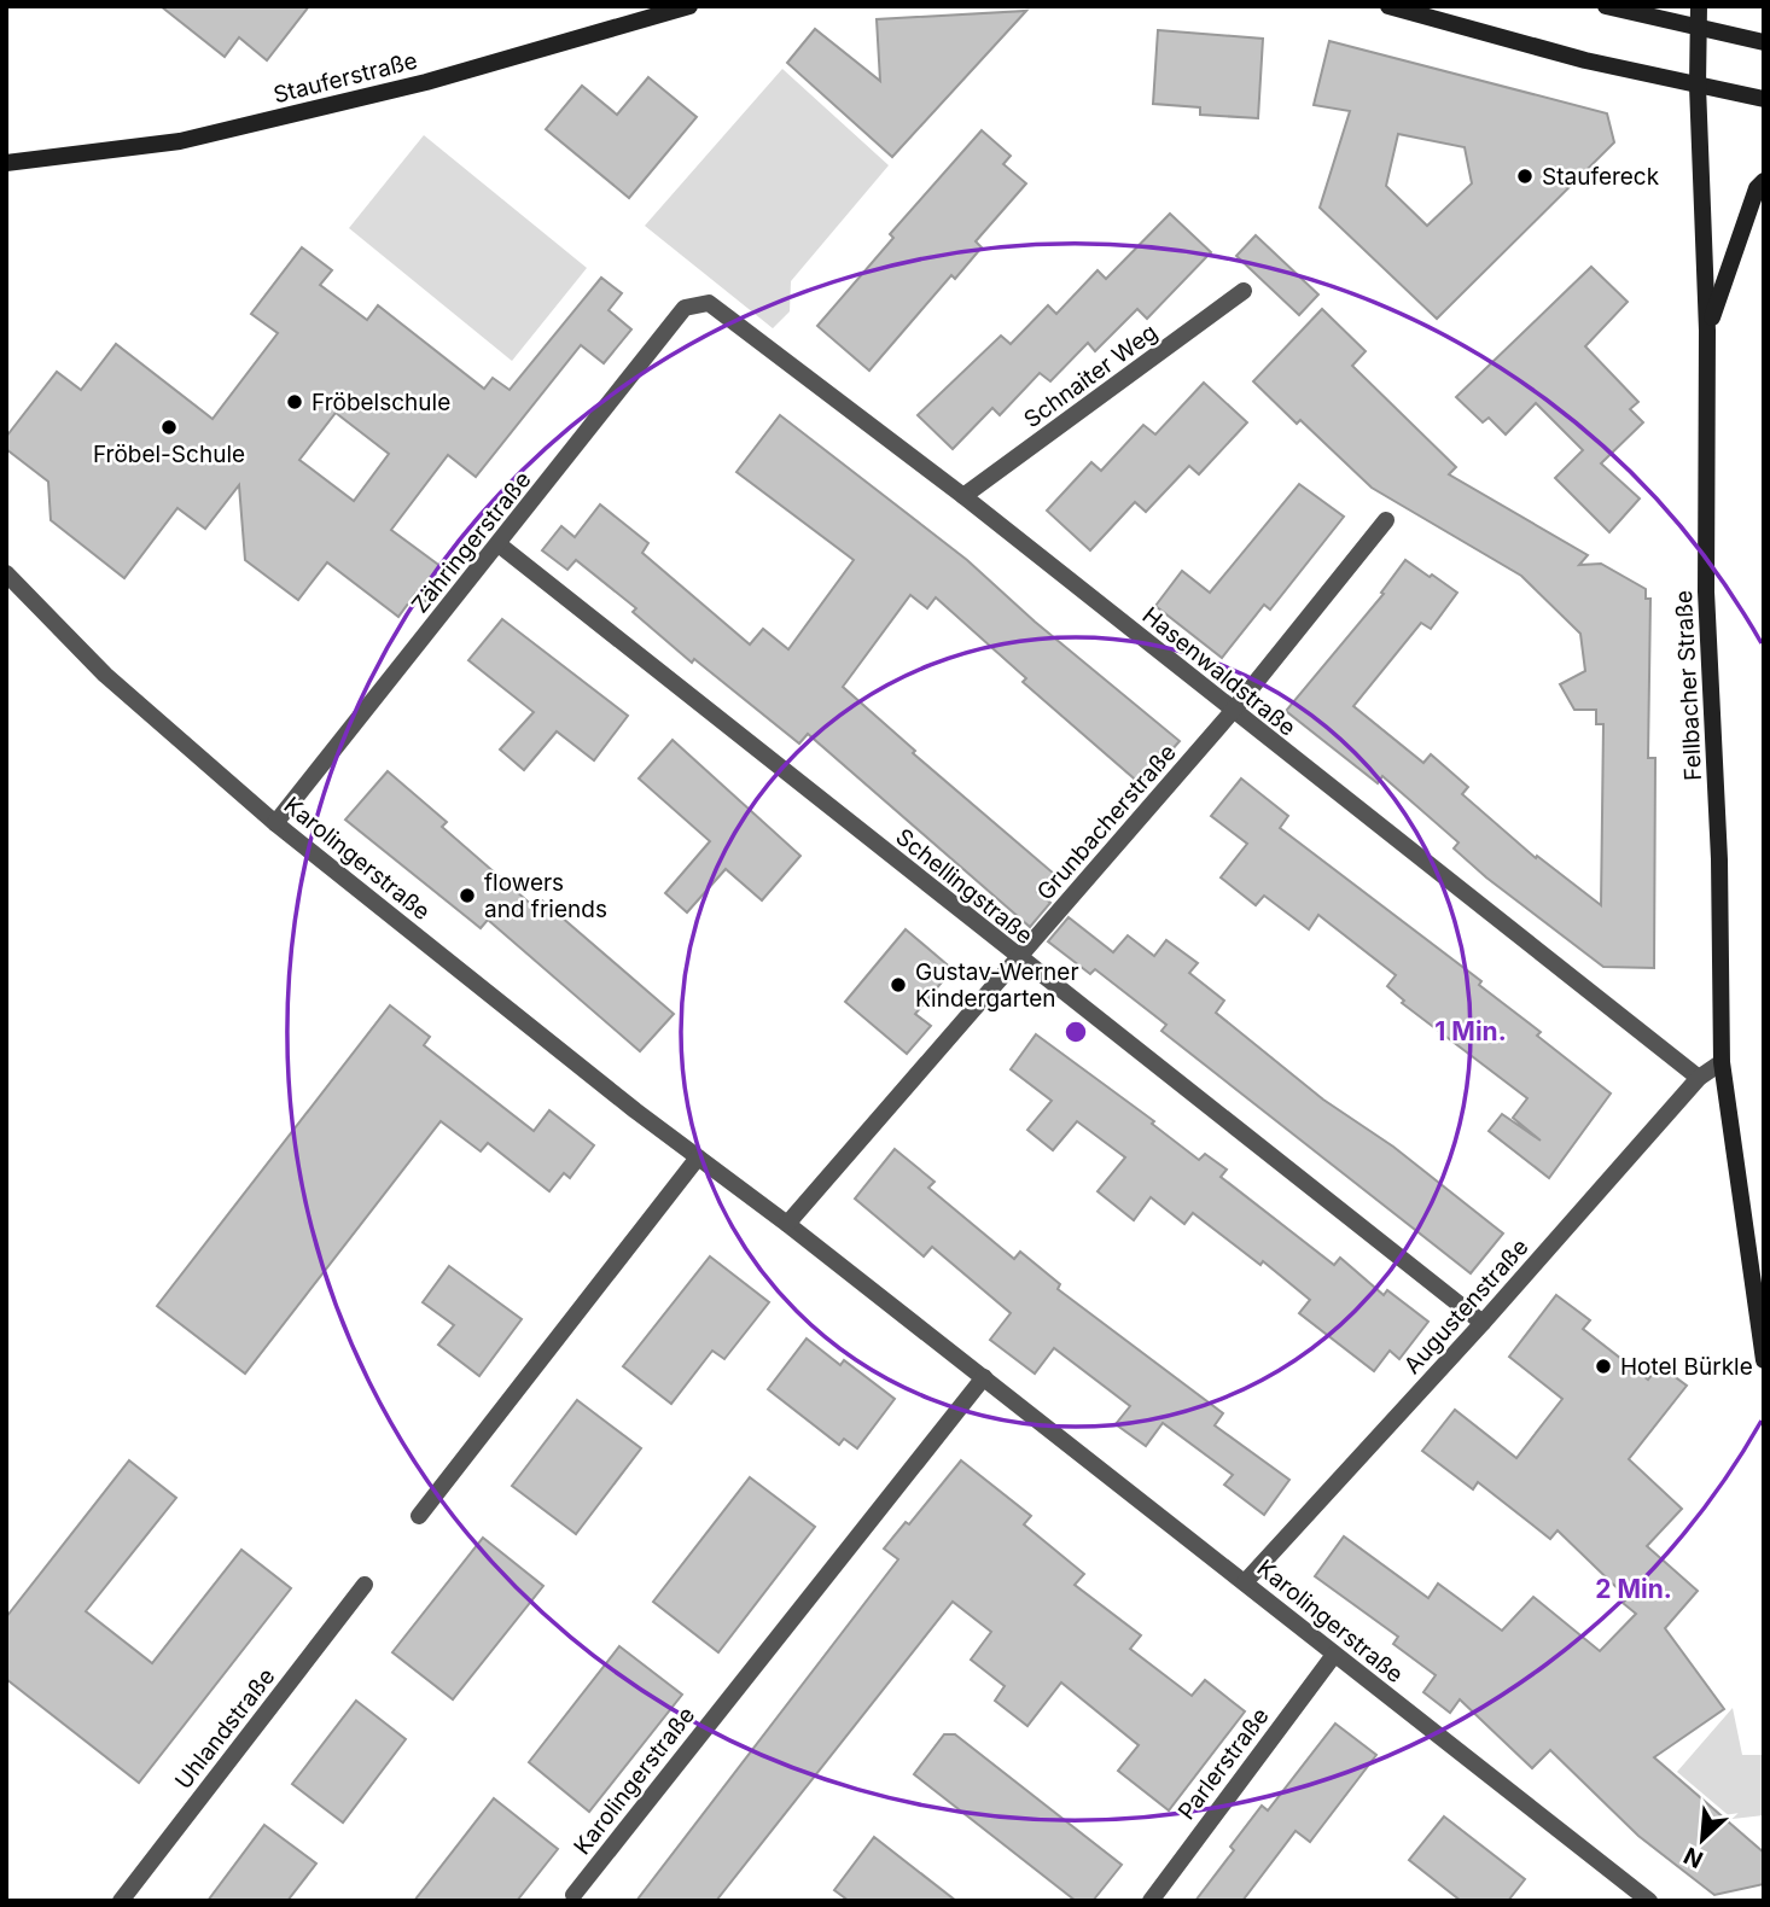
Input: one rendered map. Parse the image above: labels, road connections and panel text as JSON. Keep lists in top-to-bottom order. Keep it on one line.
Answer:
{"streets":{"street":["Stauferstraße","Schnaiter Weg","Zähringerstraße","Hasenwaldstraße","Fellbacher Straße","Grunbacherstraße","Karolingerstraße","Schellingstraße","Augustenstraße","Uhlandstraße","Parlerstraße"]},"crossings":[["Schnaiter Weg","Hasenwaldstraße"],["Zähringerstraße","Hasenwaldstraße"],["Zähringerstraße","Karolingerstraße"],["Zähringerstraße","Schellingstraße"],["Hasenwaldstraße","Grunbacherstraße"],["Hasenwaldstraße","Augustenstraße"],["Fellbacher Straße","Augustenstraße"],["Grunbacherstraße","Karolingerstraße"],["Grunbacherstraße","Schellingstraße"],["Karolingerstraße","Augustenstraße"],["Karolingerstraße","Parlerstraße"],["Schellingstraße","Augustenstraße"]],"places":["Staufereck","Fröbelschule","Fröbel-Schule","flowers and friends","Gustav-Werner Kindergarten","Hotel Bürkle"],"north":"bottom left","rings":["1 Min.","2 Min."]}
